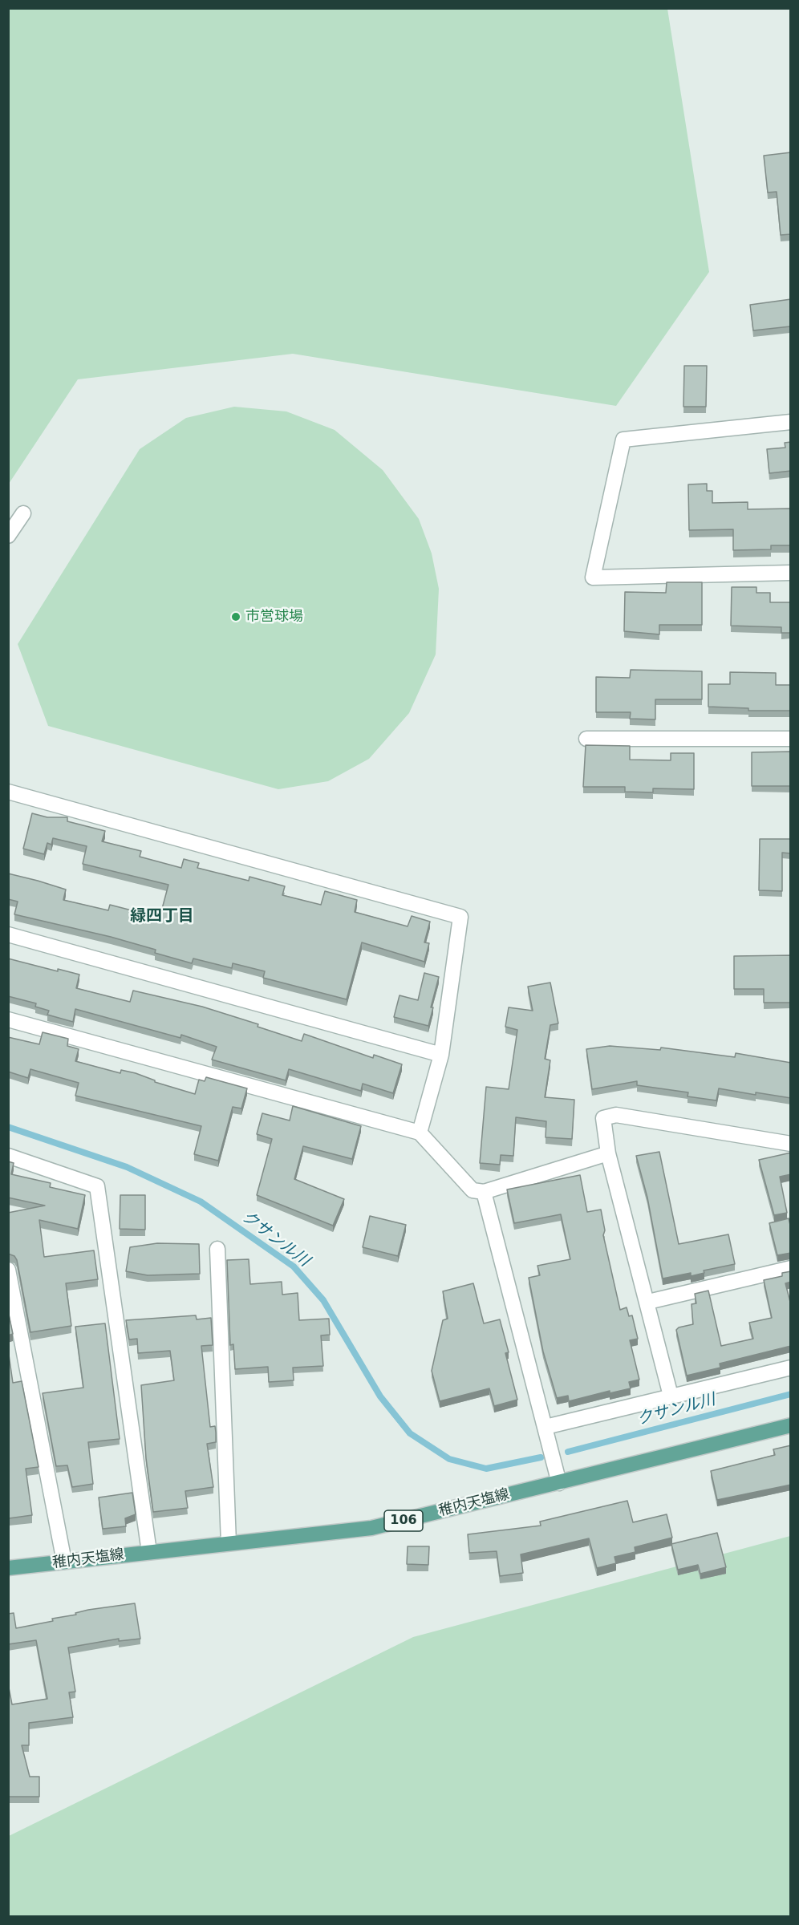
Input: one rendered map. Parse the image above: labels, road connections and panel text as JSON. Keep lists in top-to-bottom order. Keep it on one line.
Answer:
{"streets":{"main road":["稚内天塩線","106"]},"districts":["緑四丁目"],"water":["クサンル川"],"places":["市営球場"]}
